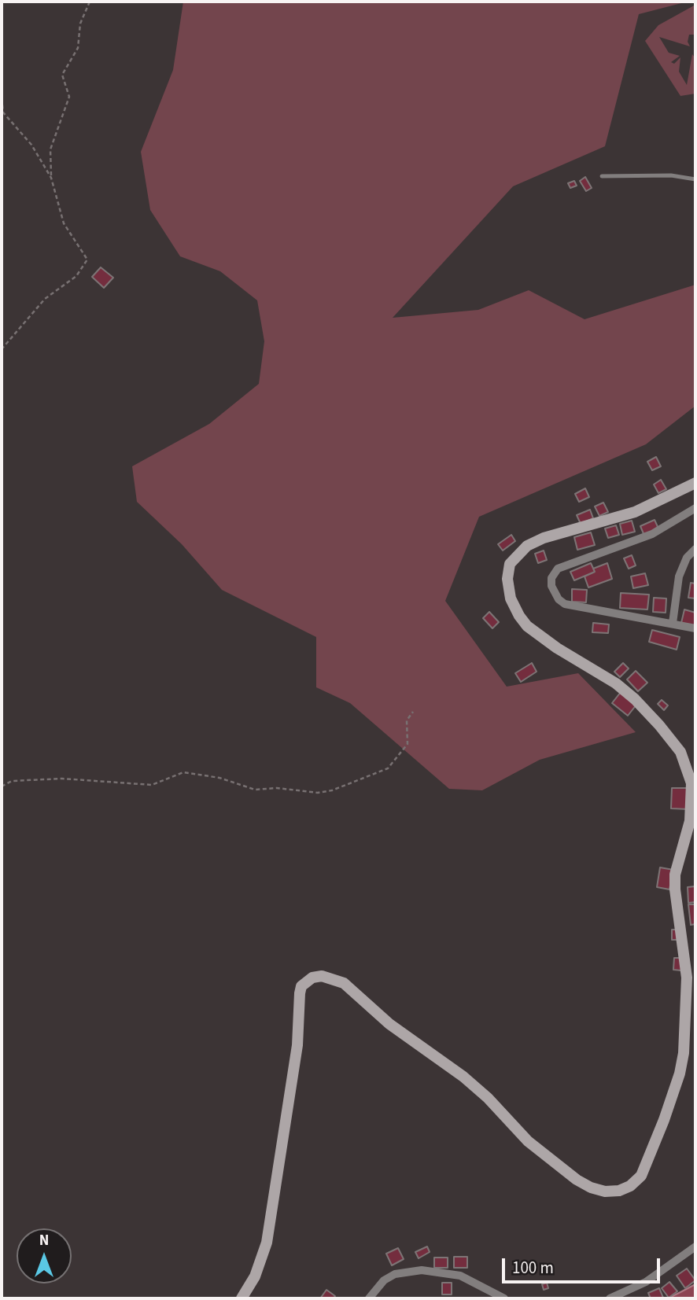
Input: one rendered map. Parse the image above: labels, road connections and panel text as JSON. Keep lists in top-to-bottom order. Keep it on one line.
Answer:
{"scale_bar":"100 m","north":"top"}
